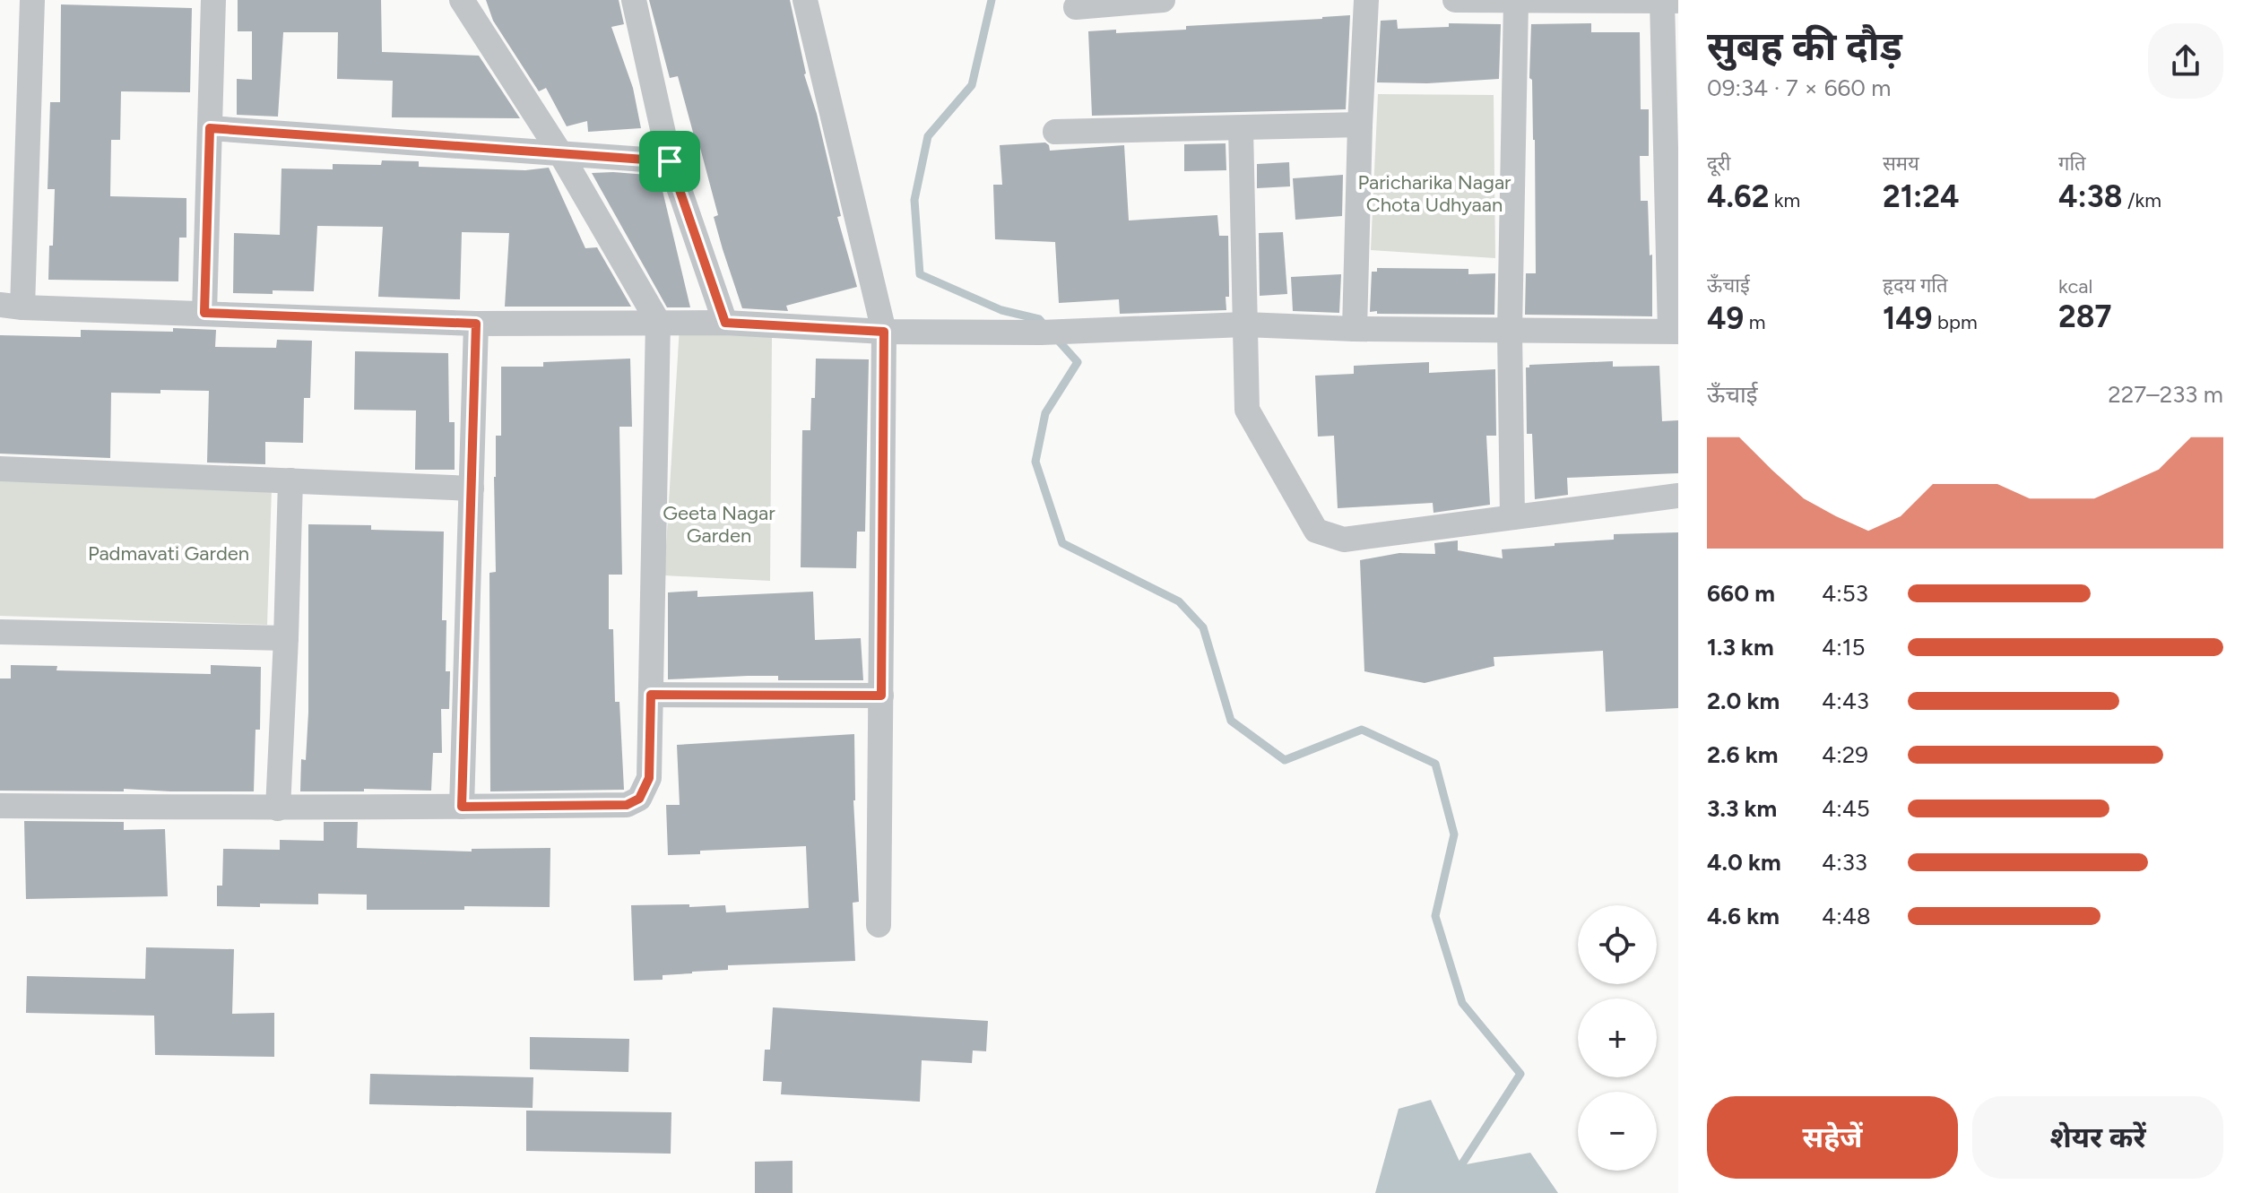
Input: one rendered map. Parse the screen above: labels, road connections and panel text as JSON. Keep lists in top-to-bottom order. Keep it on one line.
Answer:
{"parks":["Paricharika Nagar Chota Udhyaan","Geeta Nagar Garden","Padmavati Garden"],"page":{"heading":["सुबह की दौड़","09:34 · 7 × 660 m"],"stats":[["दूरी","4.62 km"],["समय","21:24"],["गति","4:38 /km"],["ऊँचाई","49 m"],["हृदय गति","149 bpm"],["kcal","287"]],"chart":["ऊँचाई","227–233 m"],"list":[{"name":"660 m","note":"4:53"},{"name":"1.3 km","note":"4:15"},{"name":"2.0 km","note":"4:43"},{"name":"2.6 km","note":"4:29"},{"name":"3.3 km","note":"4:45"},{"name":"4.0 km","note":"4:33"},{"name":"4.6 km","note":"4:48"}],"map_buttons":["+","−"],"buttons":["सहेजें","शेयर करें"]}}
